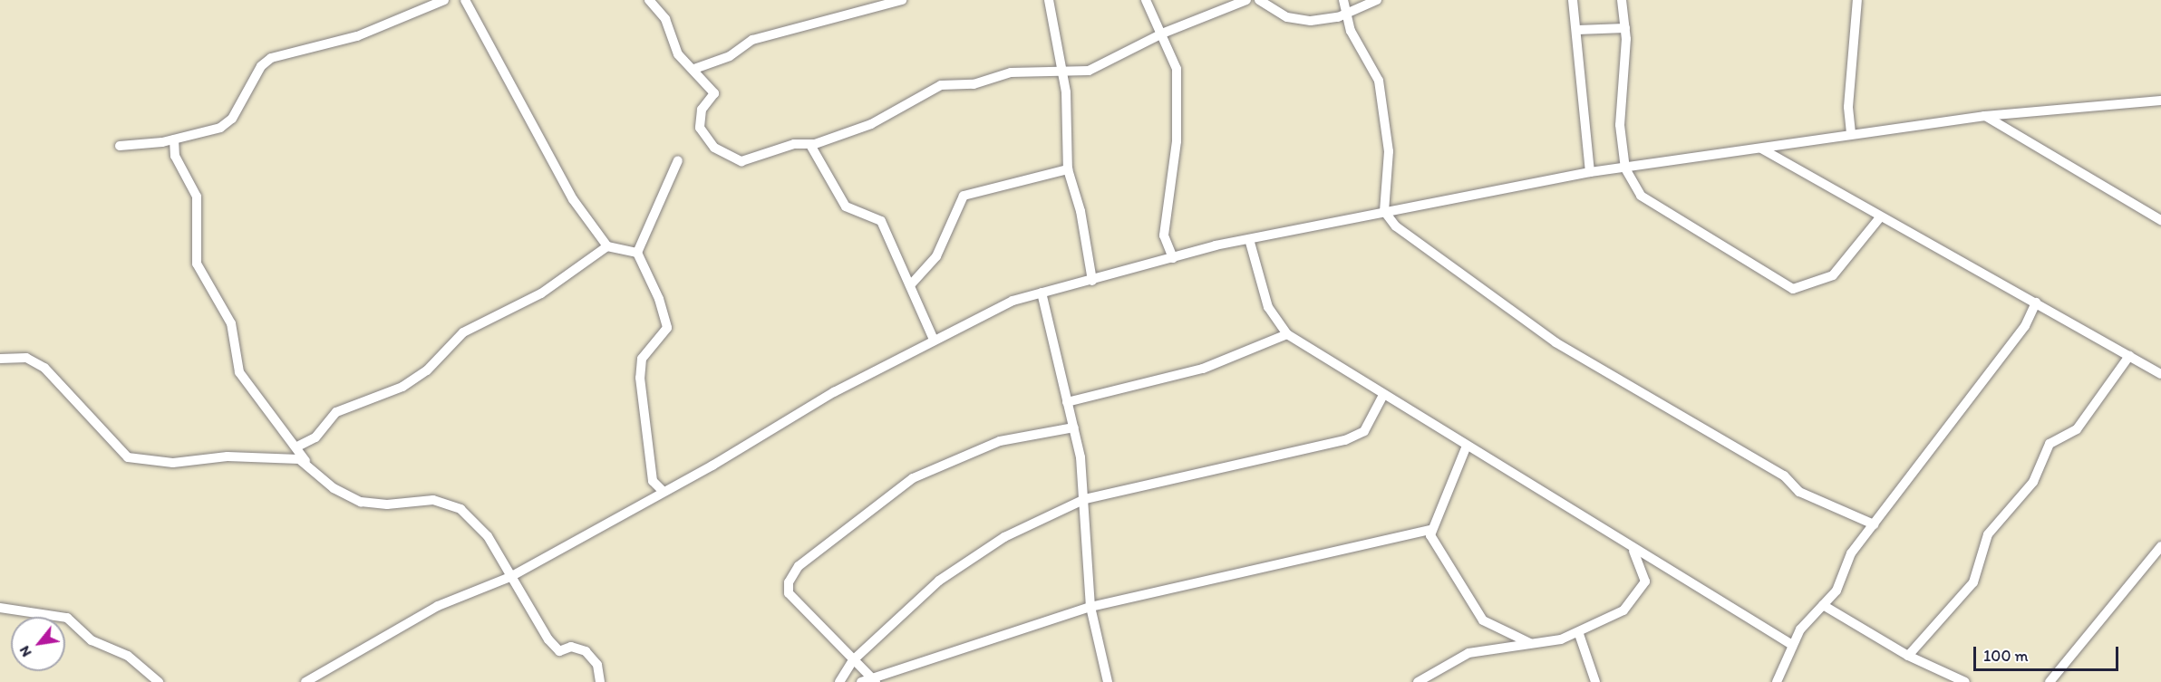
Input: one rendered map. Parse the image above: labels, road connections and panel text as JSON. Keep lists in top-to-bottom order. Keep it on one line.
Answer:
{"scale_bar":"100 m","north":"bottom left"}
